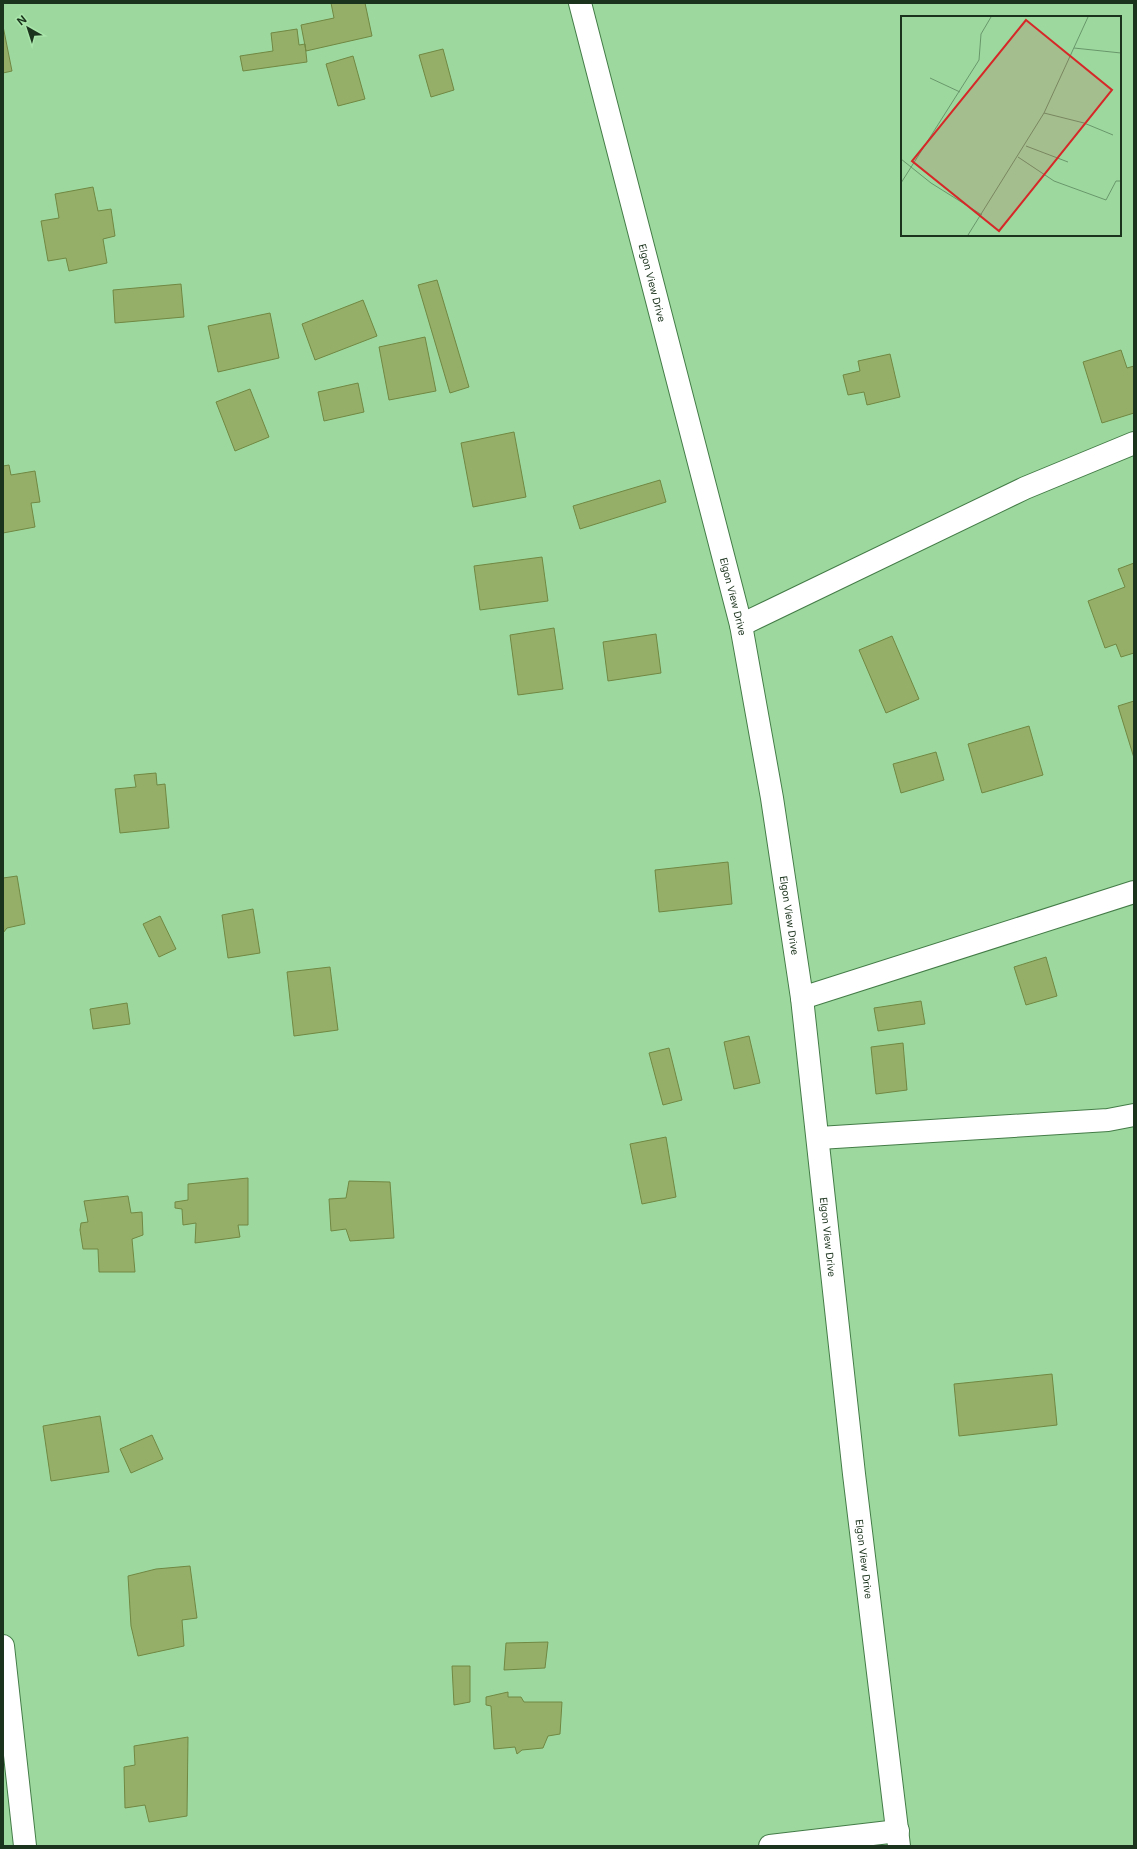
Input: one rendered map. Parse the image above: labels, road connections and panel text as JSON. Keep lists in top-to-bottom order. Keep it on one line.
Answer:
{"streets":{"street":["Elgon View Drive"]},"north":"top left"}
